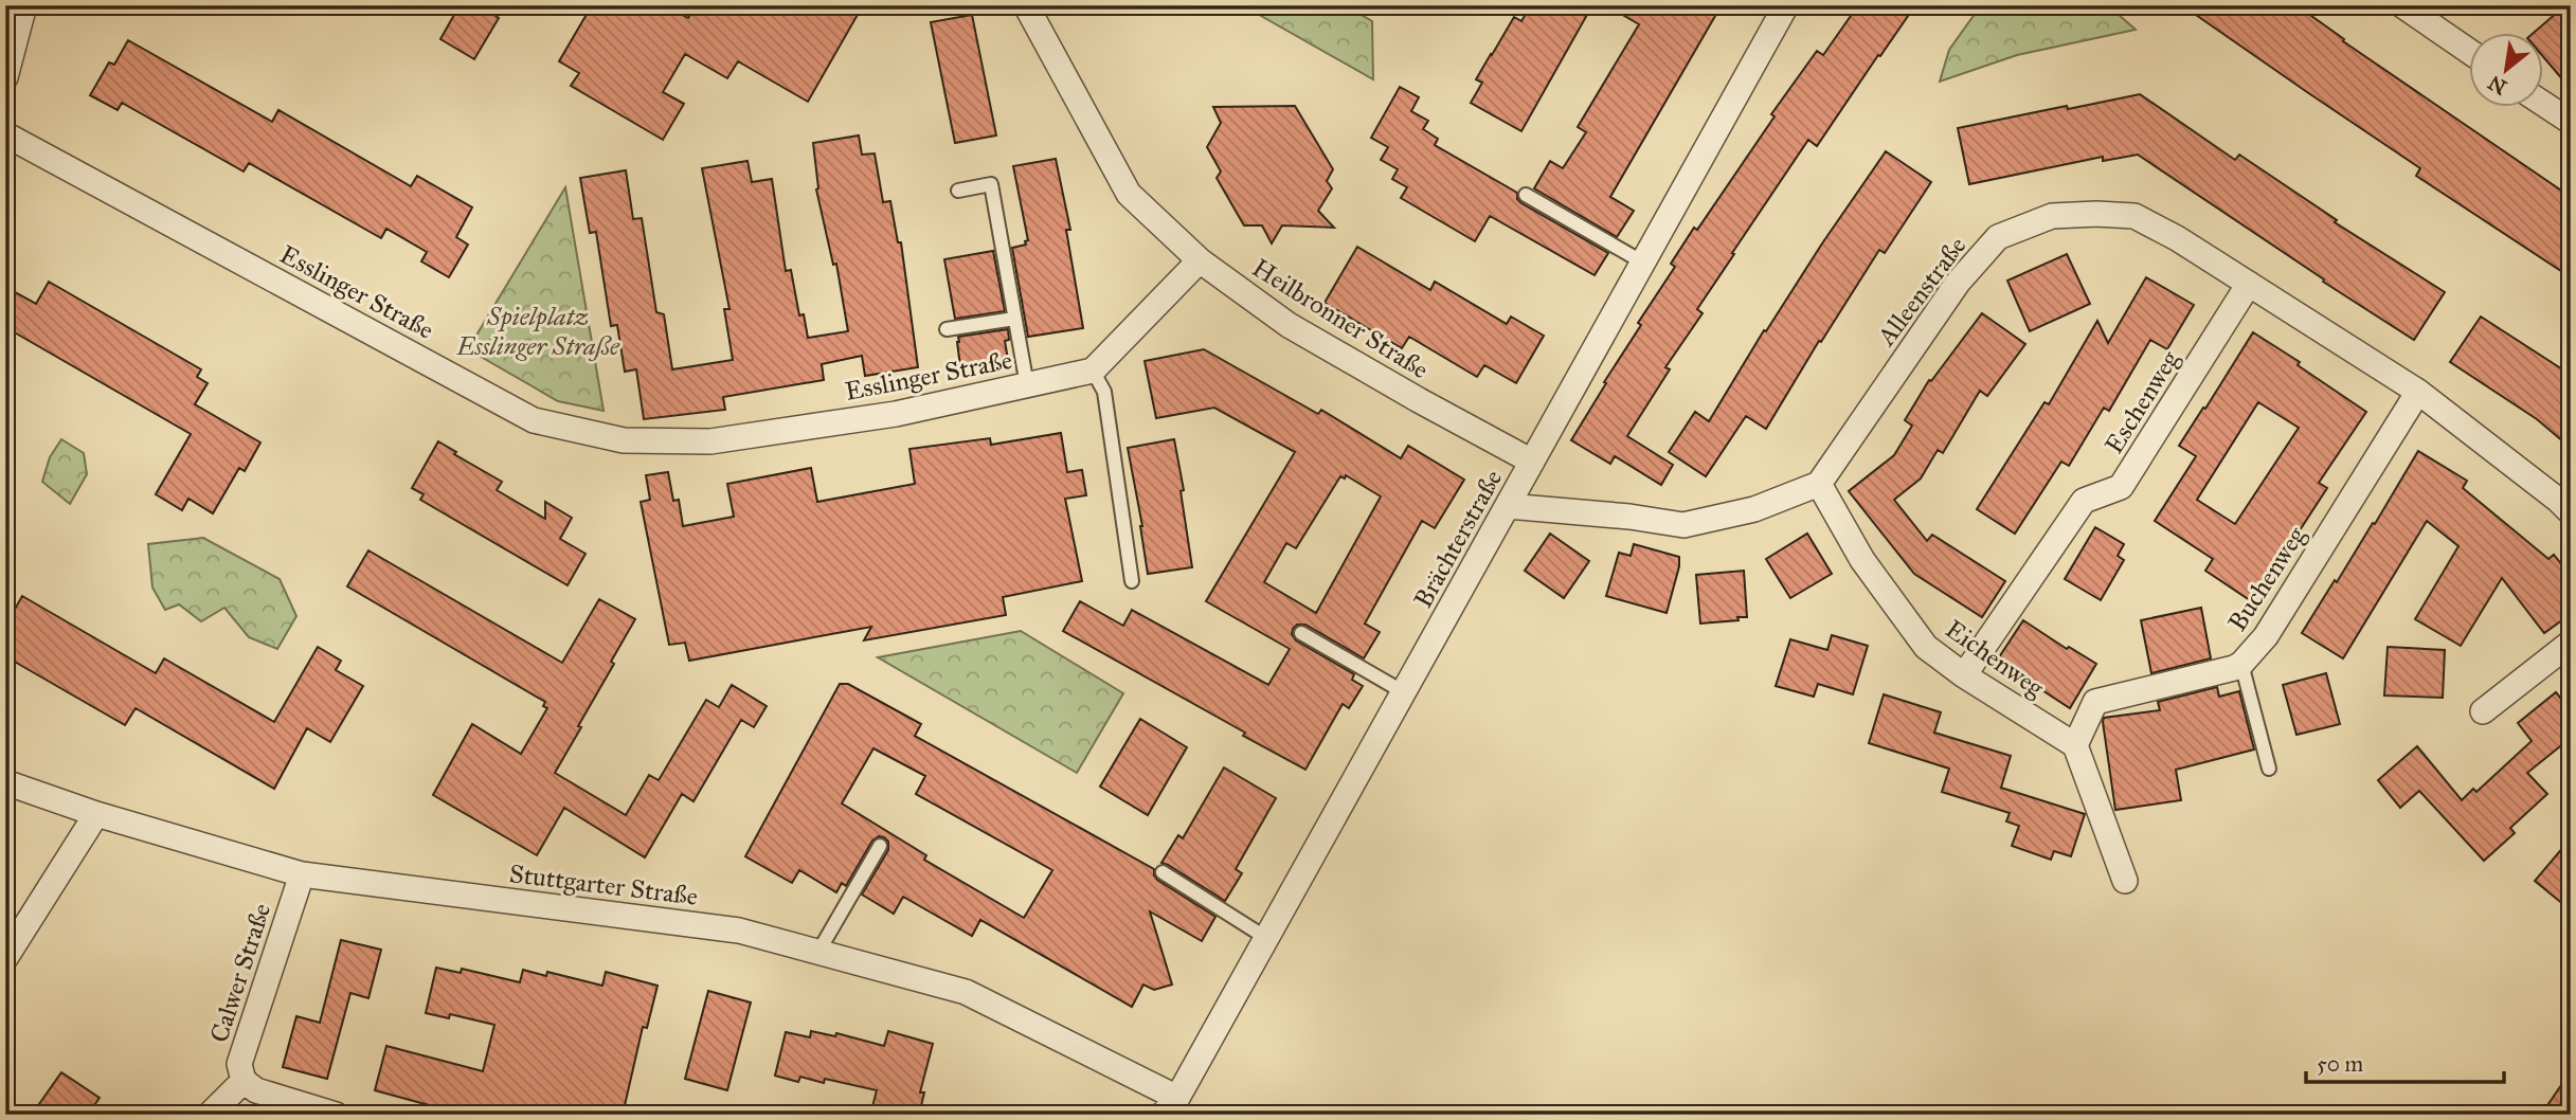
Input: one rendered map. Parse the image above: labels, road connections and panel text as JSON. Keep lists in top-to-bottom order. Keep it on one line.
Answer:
{"streets":{"street":["Alleenstraße","Esslinger Straße","Heilbronner Straße","Eschenweg","Brächterstraße","Buchenweg","Eichenweg","Stuttgarter Straße","Calwer Straße"]},"crossings":[["Alleenstraße","Eschenweg"],["Alleenstraße","Buchenweg"],["Alleenstraße","Eichenweg"],["Heilbronner Straße","Brächterstraße"],["Eschenweg","Eichenweg"],["Brächterstraße","Stuttgarter Straße"],["Buchenweg","Eichenweg"],["Stuttgarter Straße","Calwer Straße"]],"parks":["Spielplatz Esslinger Straße"],"scale_bar":"50 m","north":"bottom left"}
